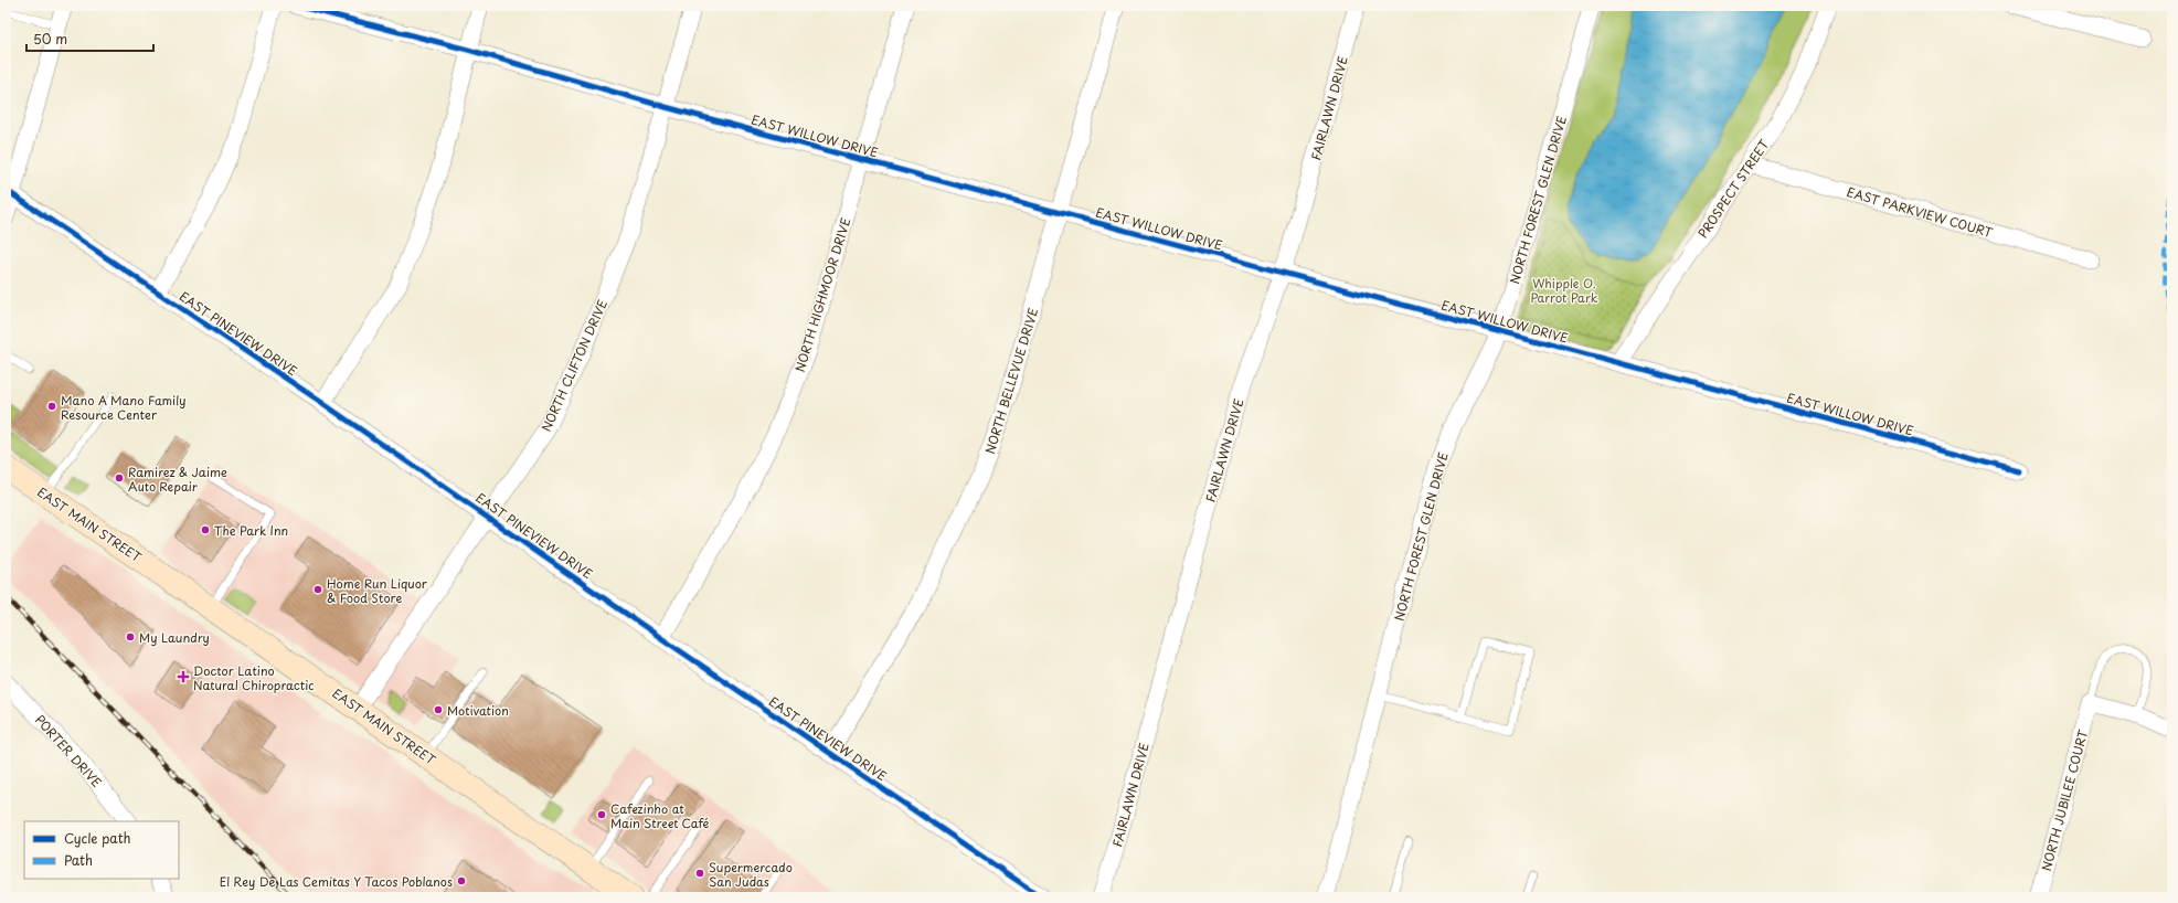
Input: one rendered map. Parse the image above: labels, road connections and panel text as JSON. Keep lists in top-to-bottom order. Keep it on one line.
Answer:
{"streets":{"main road":["EAST MAIN STREET"],"street":["FAIRLAWN DRIVE","EAST WILLOW DRIVE","PROSPECT STREET","NORTH FOREST GLEN DRIVE","EAST PARKVIEW COURT","NORTH HIGHMOOR DRIVE","EAST PINEVIEW DRIVE","NORTH CLIFTON DRIVE","NORTH BELLEVUE DRIVE","PORTER DRIVE","NORTH JUBILEE COURT"]},"crossings":[["FAIRLAWN DRIVE","EAST WILLOW DRIVE"],["EAST WILLOW DRIVE","PROSPECT STREET"],["EAST WILLOW DRIVE","NORTH FOREST GLEN DRIVE"],["EAST WILLOW DRIVE","NORTH HIGHMOOR DRIVE"],["EAST WILLOW DRIVE","NORTH CLIFTON DRIVE"],["EAST WILLOW DRIVE","NORTH BELLEVUE DRIVE"],["PROSPECT STREET","EAST PARKVIEW COURT"],["NORTH HIGHMOOR DRIVE","EAST PINEVIEW DRIVE"],["EAST PINEVIEW DRIVE","NORTH CLIFTON DRIVE"],["EAST PINEVIEW DRIVE","NORTH BELLEVUE DRIVE"],["NORTH CLIFTON DRIVE","EAST MAIN STREET"]],"parks":["Whipple O. Parrot Park"],"places":{"other":["Mano A Mano Family Resource Center","Ramirez & Jaime Auto Repair","The Park Inn","Home Run Liquor & Food Store","My Laundry","Motivation","Cafezinho at Main Street Café","Supermercado San Judas","El Rey De Las Cemitas Y Tacos Poblanos"],"health":["Doctor Latino Natural Chiropractic"]},"legend":["Cycle path","Path"],"scale_bar":"50 m"}
